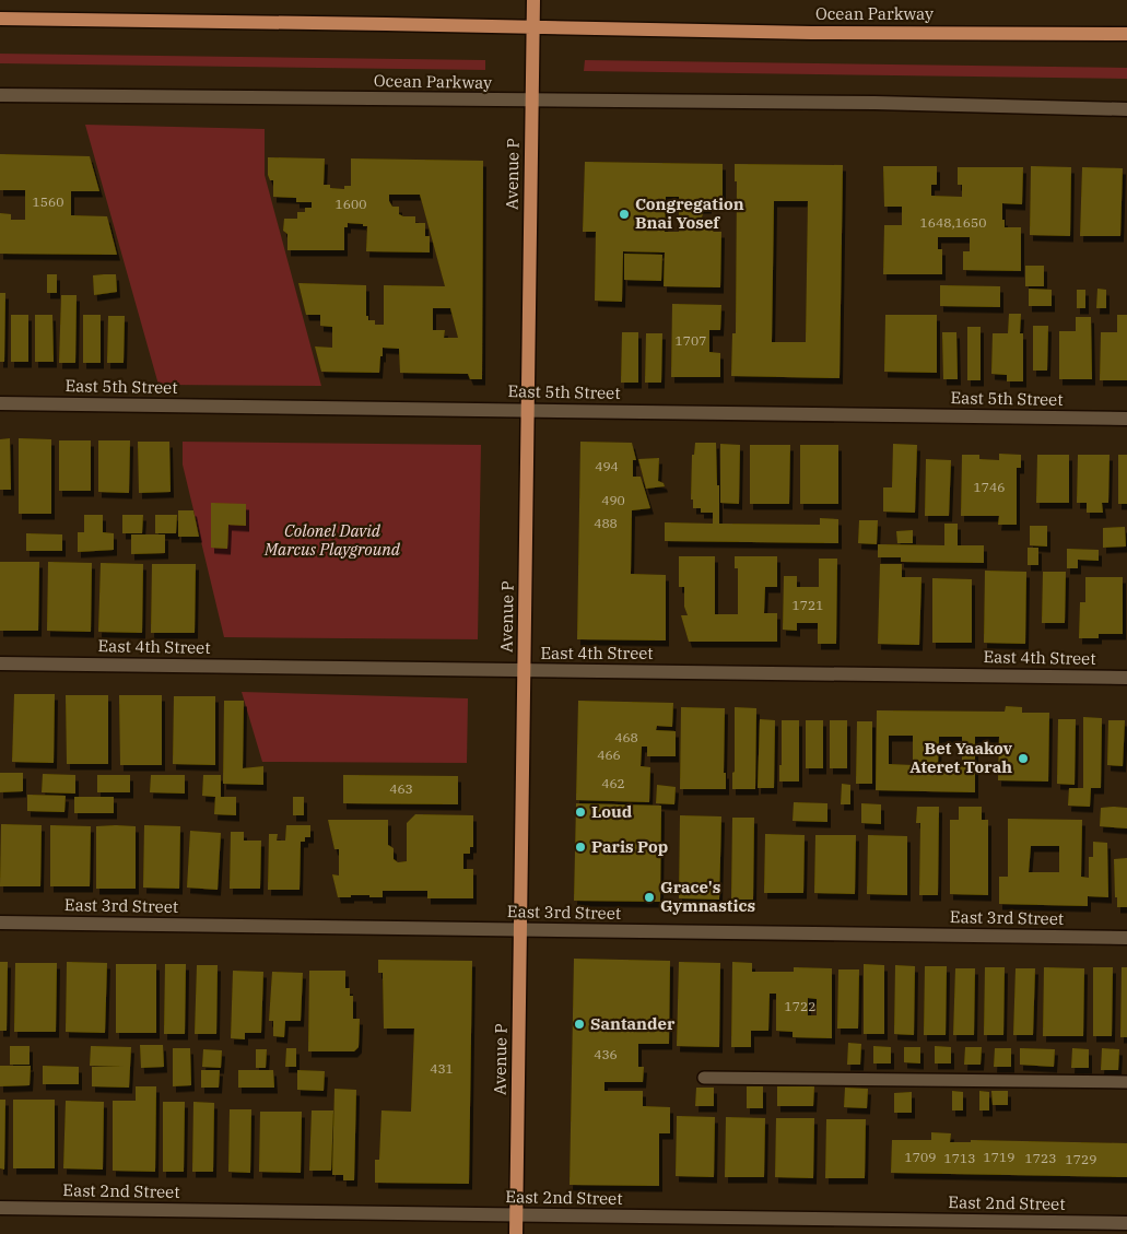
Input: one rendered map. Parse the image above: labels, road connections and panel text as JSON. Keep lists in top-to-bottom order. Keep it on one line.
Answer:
{"streets":{"main road":["Ocean Parkway","Avenue P"],"street":["East 5th Street","East 4th Street","East 3rd Street","East 2nd Street"]},"crossings":[["Ocean Parkway","Avenue P"],["Avenue P","East 5th Street"],["Avenue P","East 4th Street"],["Avenue P","East 3rd Street"],["Avenue P","East 2nd Street"]],"parks":["Colonel David Marcus Playground"],"places":["Congregation Bnai Yosef","Bet Yaakov Ateret Torah","Loud","Paris Pop","Grace's Gymnastics","Santander"],"house_numbers":["1560","1600","1648,1650","1707","494","1746","490","488","1721","468","466","462","463","1722","436","431","1709","1719","1713","1723","1729"]}
